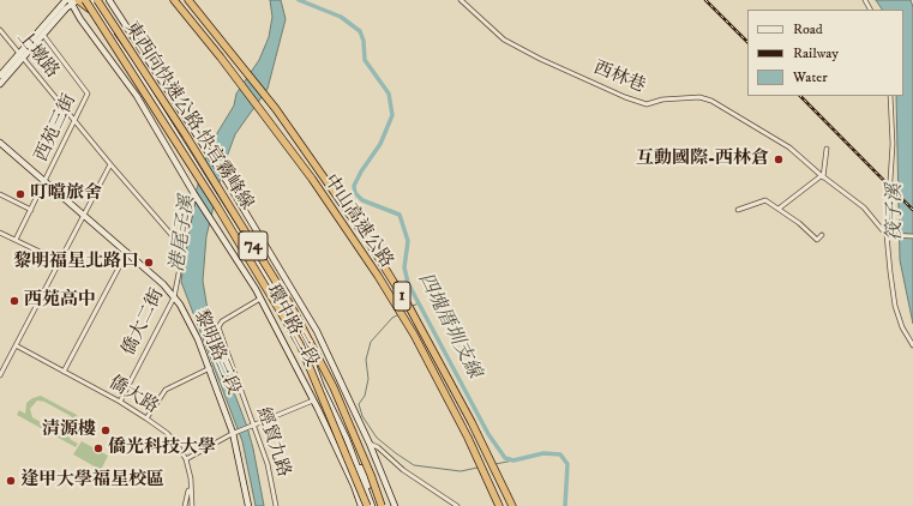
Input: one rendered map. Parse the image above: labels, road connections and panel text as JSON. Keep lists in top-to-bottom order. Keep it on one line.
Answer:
{"streets":{"highway":["東西向快速公路 快官霧峰線","中山高速公路","74","1"],"street":["上墩路","西林巷","西苑三街","僑大二街","環中路二段","黎明路三段","僑大路","經貿九路"]},"crossings":[["上墩路","西苑三街"],["上墩路","僑大二街"],["西苑三街","黎明路三段"],["僑大二街","環中路二段"],["僑大二街","黎明路三段"],["僑大二街","僑大路"],["環中路二段","經貿九路"]],"water":["筏子溪","港尾子溪","四塊厝圳支線"],"places":["互動國際-西林倉","叮噹旅舍","黎明福星北路口","西苑高中","清源樓","僑光科技大學","逢甲大學福星校區"],"legend":["Road","Railway","Water"]}
